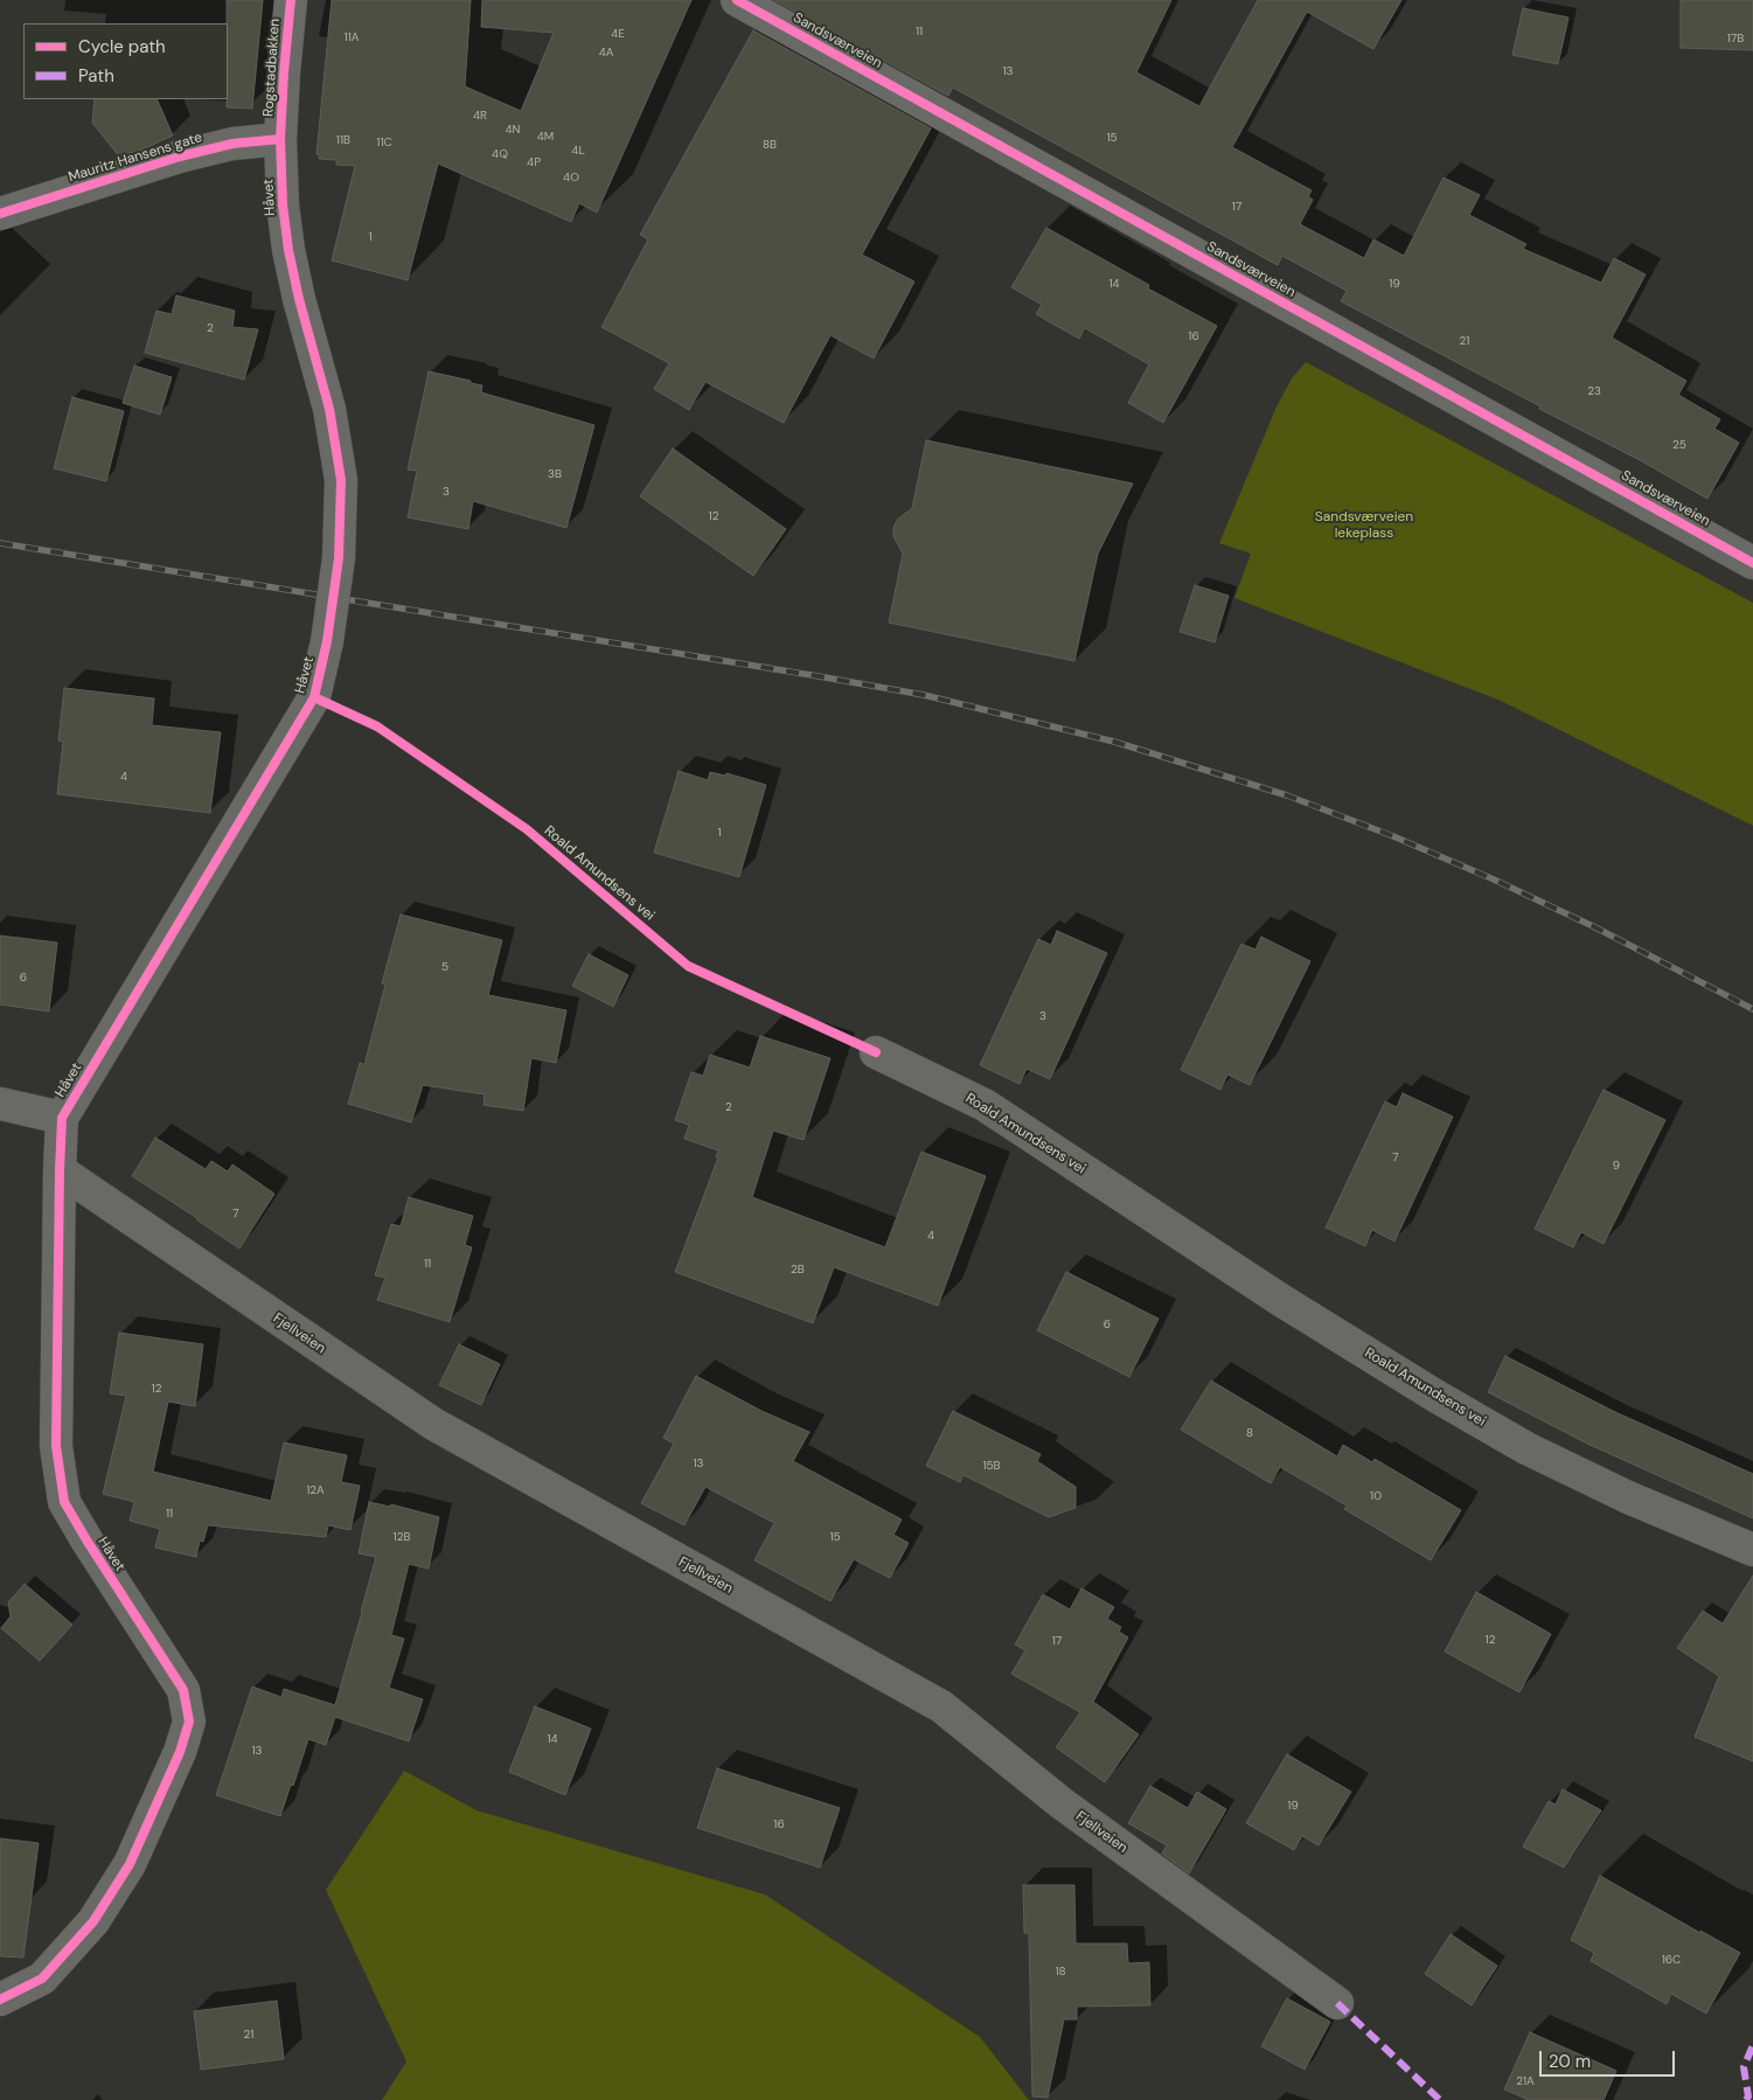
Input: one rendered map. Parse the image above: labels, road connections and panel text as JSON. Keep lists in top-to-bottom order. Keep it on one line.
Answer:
{"streets":{"street":["Sandsværveien","Rogstadbakken","Mauritz Hansens gate","Håvet","Roald Amundsens vei","Fjellveien"]},"crossings":[["Rogstadbakken","Mauritz Hansens gate"],["Rogstadbakken","Håvet"],["Mauritz Hansens gate","Håvet"],["Håvet","Fjellveien"]],"parks":["Sandsværveien lekeplass"],"house_numbers":["11","4E","11A","17B","4A","13","4R","4N","4M","15","11B","11C","8B","4L","4Q","4P","4O","17","1","14","19","2","16","21","23","25","3B","3","12","4","1","5","6","3","2","7","9","7","4","11","2B","6","12","8","13","15B","12A","10","11","12B","15","12","17","14","13","19","16","16C","18","21","21A"],"legend":["Cycle path","Path"],"scale_bar":"20 m"}
